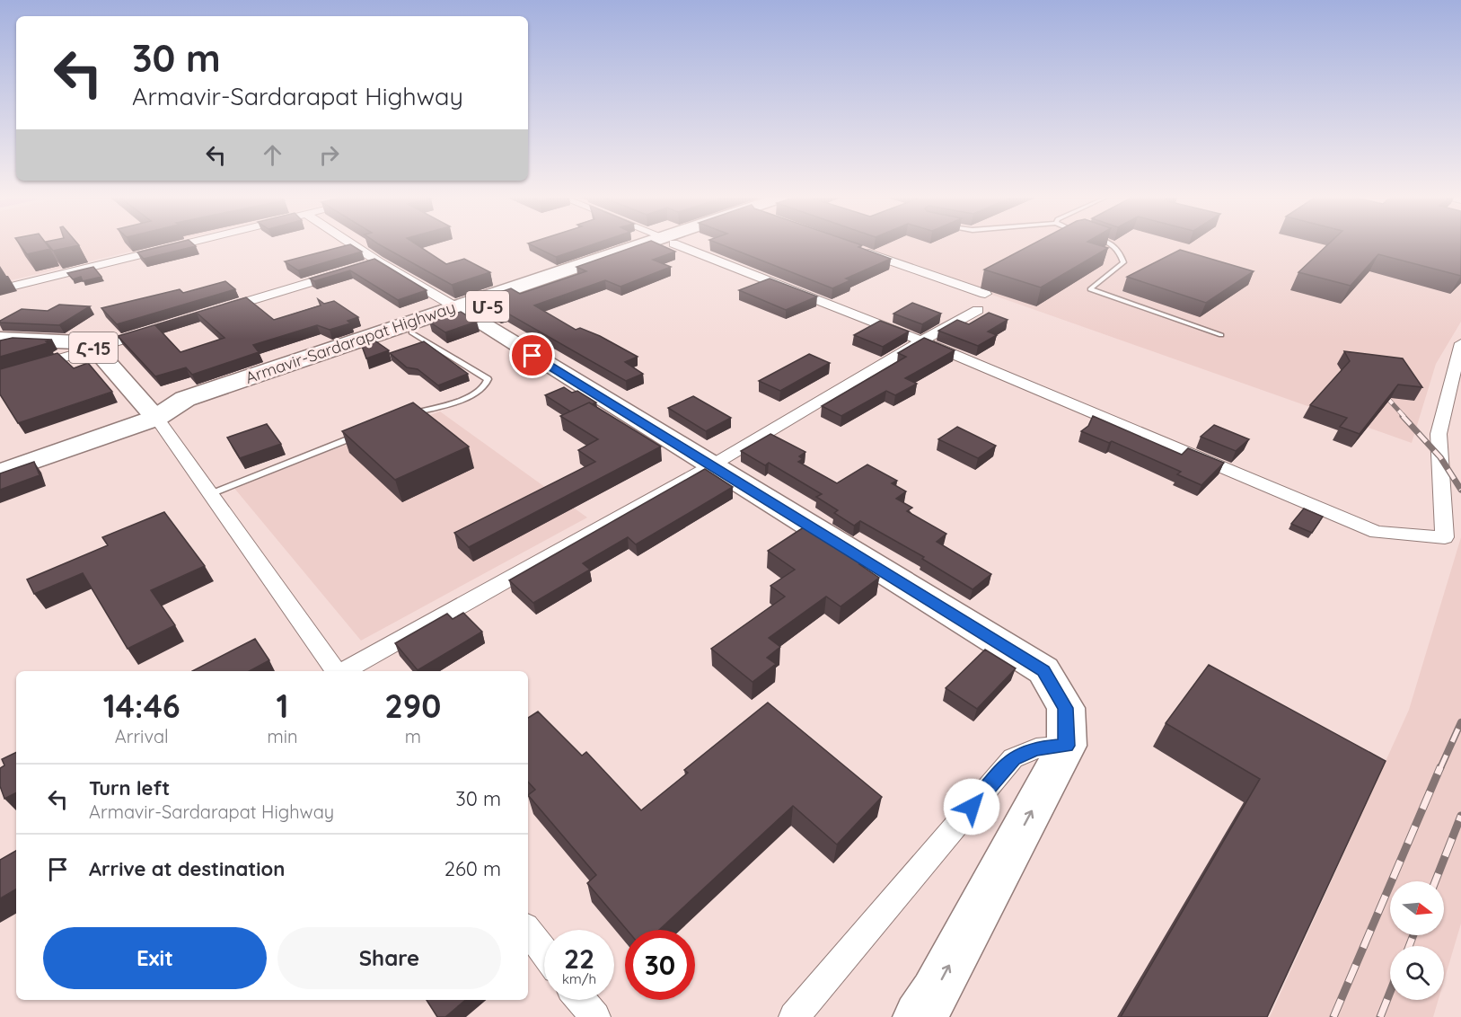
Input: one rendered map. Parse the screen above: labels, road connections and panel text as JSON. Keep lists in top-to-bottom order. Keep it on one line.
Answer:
{"streets":{"highway":["Մ-5","Armavir-Sardarapat Highway"],"main road":["Հ-15"]},"crossings":[["Armavir-Sardarapat Highway","Հ-15"]],"north":"right","page":{"turn":["30 m","Armavir-Sardarapat Highway"],"eta":["14:46","Arrival","1","min","290","m"],"list":[{"name":"Turn left","note":"Armavir-Sardarapat Highway","value":"30 m"},{"name":"Arrive at destination","value":"260 m"}],"buttons":["Exit","Share"],"speed":"22 km/h","limit":"30"}}
